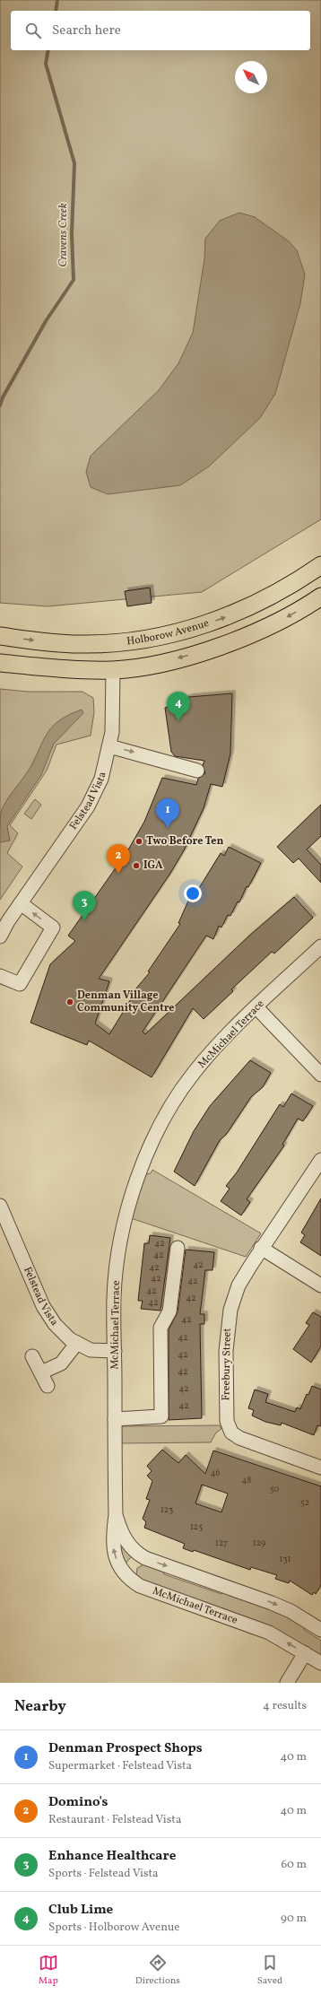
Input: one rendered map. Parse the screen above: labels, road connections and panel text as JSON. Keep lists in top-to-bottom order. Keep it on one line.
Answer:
{"streets":{"main road":["Holborow Avenue","Felstead Vista"],"street":["McMichael Terrace","Freebury Street"]},"crossings":[["Holborow Avenue","Felstead Vista"],["Felstead Vista","McMichael Terrace"]],"water":["Cravens Creek"],"places":["Two Before Ten","IGA","Denman Village Community Centre"],"house_numbers":["42","42","42","42","42","42","42","42","42","42","42","42","42","42","42","46","48","50","52","123","125","127","129","131"],"north":"top left","page":{"search":"Search here","pins":["4","1","2","3"],"heading":["Nearby","4 results"],"list":[{"mark":"1","name":"Denman Prospect Shops","note":"Supermarket · Felstead Vista","value":"40 m"},{"mark":"2","name":"Domino's","note":"Restaurant · Felstead Vista","value":"40 m"},{"mark":"3","name":"Enhance Healthcare","note":"Sports · Felstead Vista","value":"60 m"},{"mark":"4","name":"Club Lime","note":"Sports · Holborow Avenue","value":"90 m"}],"nav":["Map","Directions","Saved"]}}
